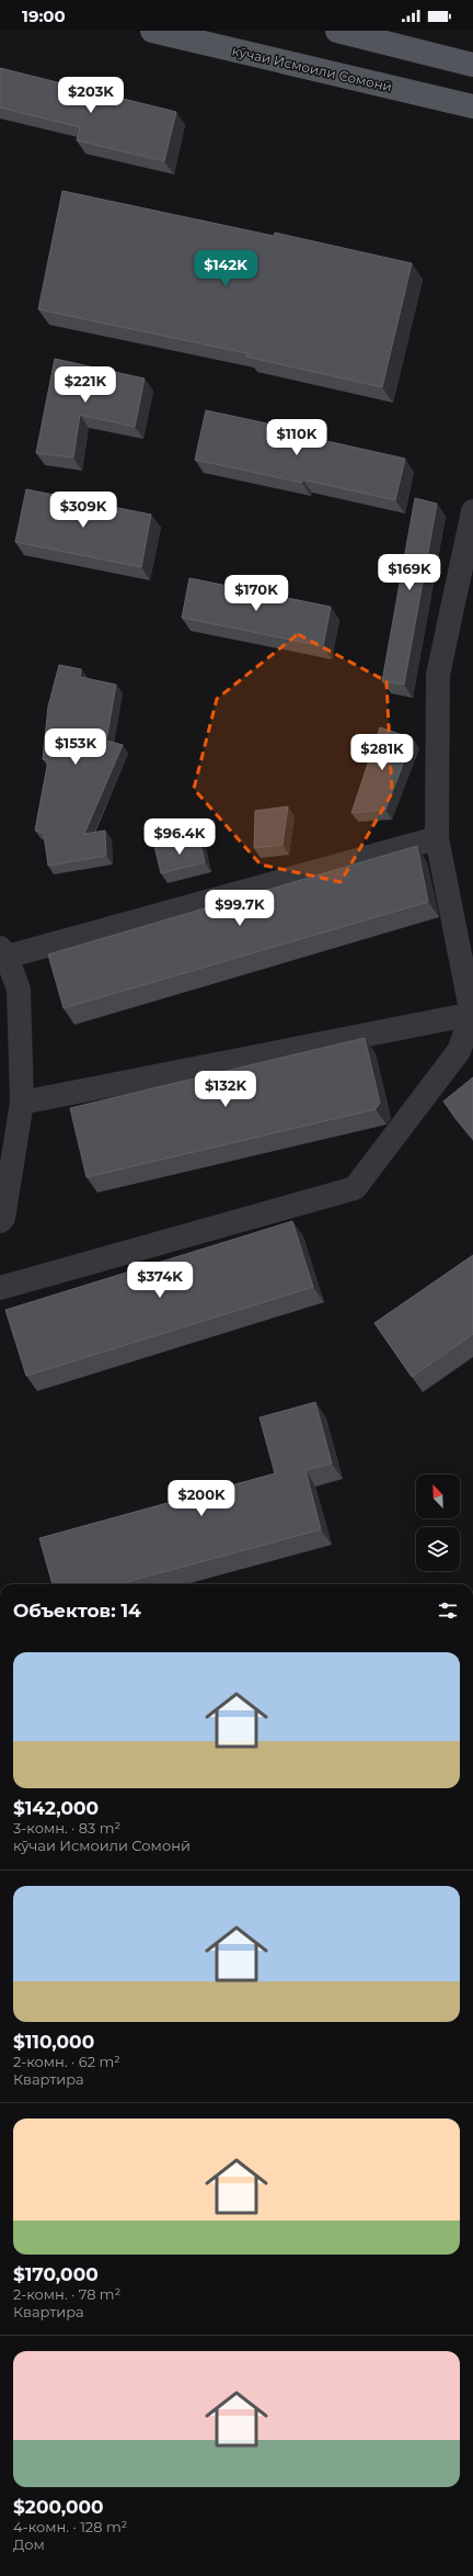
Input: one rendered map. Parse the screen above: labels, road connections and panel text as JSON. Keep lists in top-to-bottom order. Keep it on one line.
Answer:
{"streets":{"main road":["кӯчаи Исмоили Сомонӣ"]},"north":"top left","page":{"status":"19:00","price":["$203K","$142K","$221K","$110K","$309K","$169K","$170K","$153K","$281K","$96.4K","$99.7K","$132K","$374K","$200K"],"heading":"Объектов: 14","list":[{"name":"$142,000","note":"3-комн. · 83 m² · кӯчаи Исмоили Сомонӣ"},{"name":"$110,000","note":"2-комн. · 62 m² · Квартира"},{"name":"$170,000","note":"2-комн. · 78 m² · Квартира"},{"name":"$200,000","note":"4-комн. · 128 m² · Дом"}]}}
